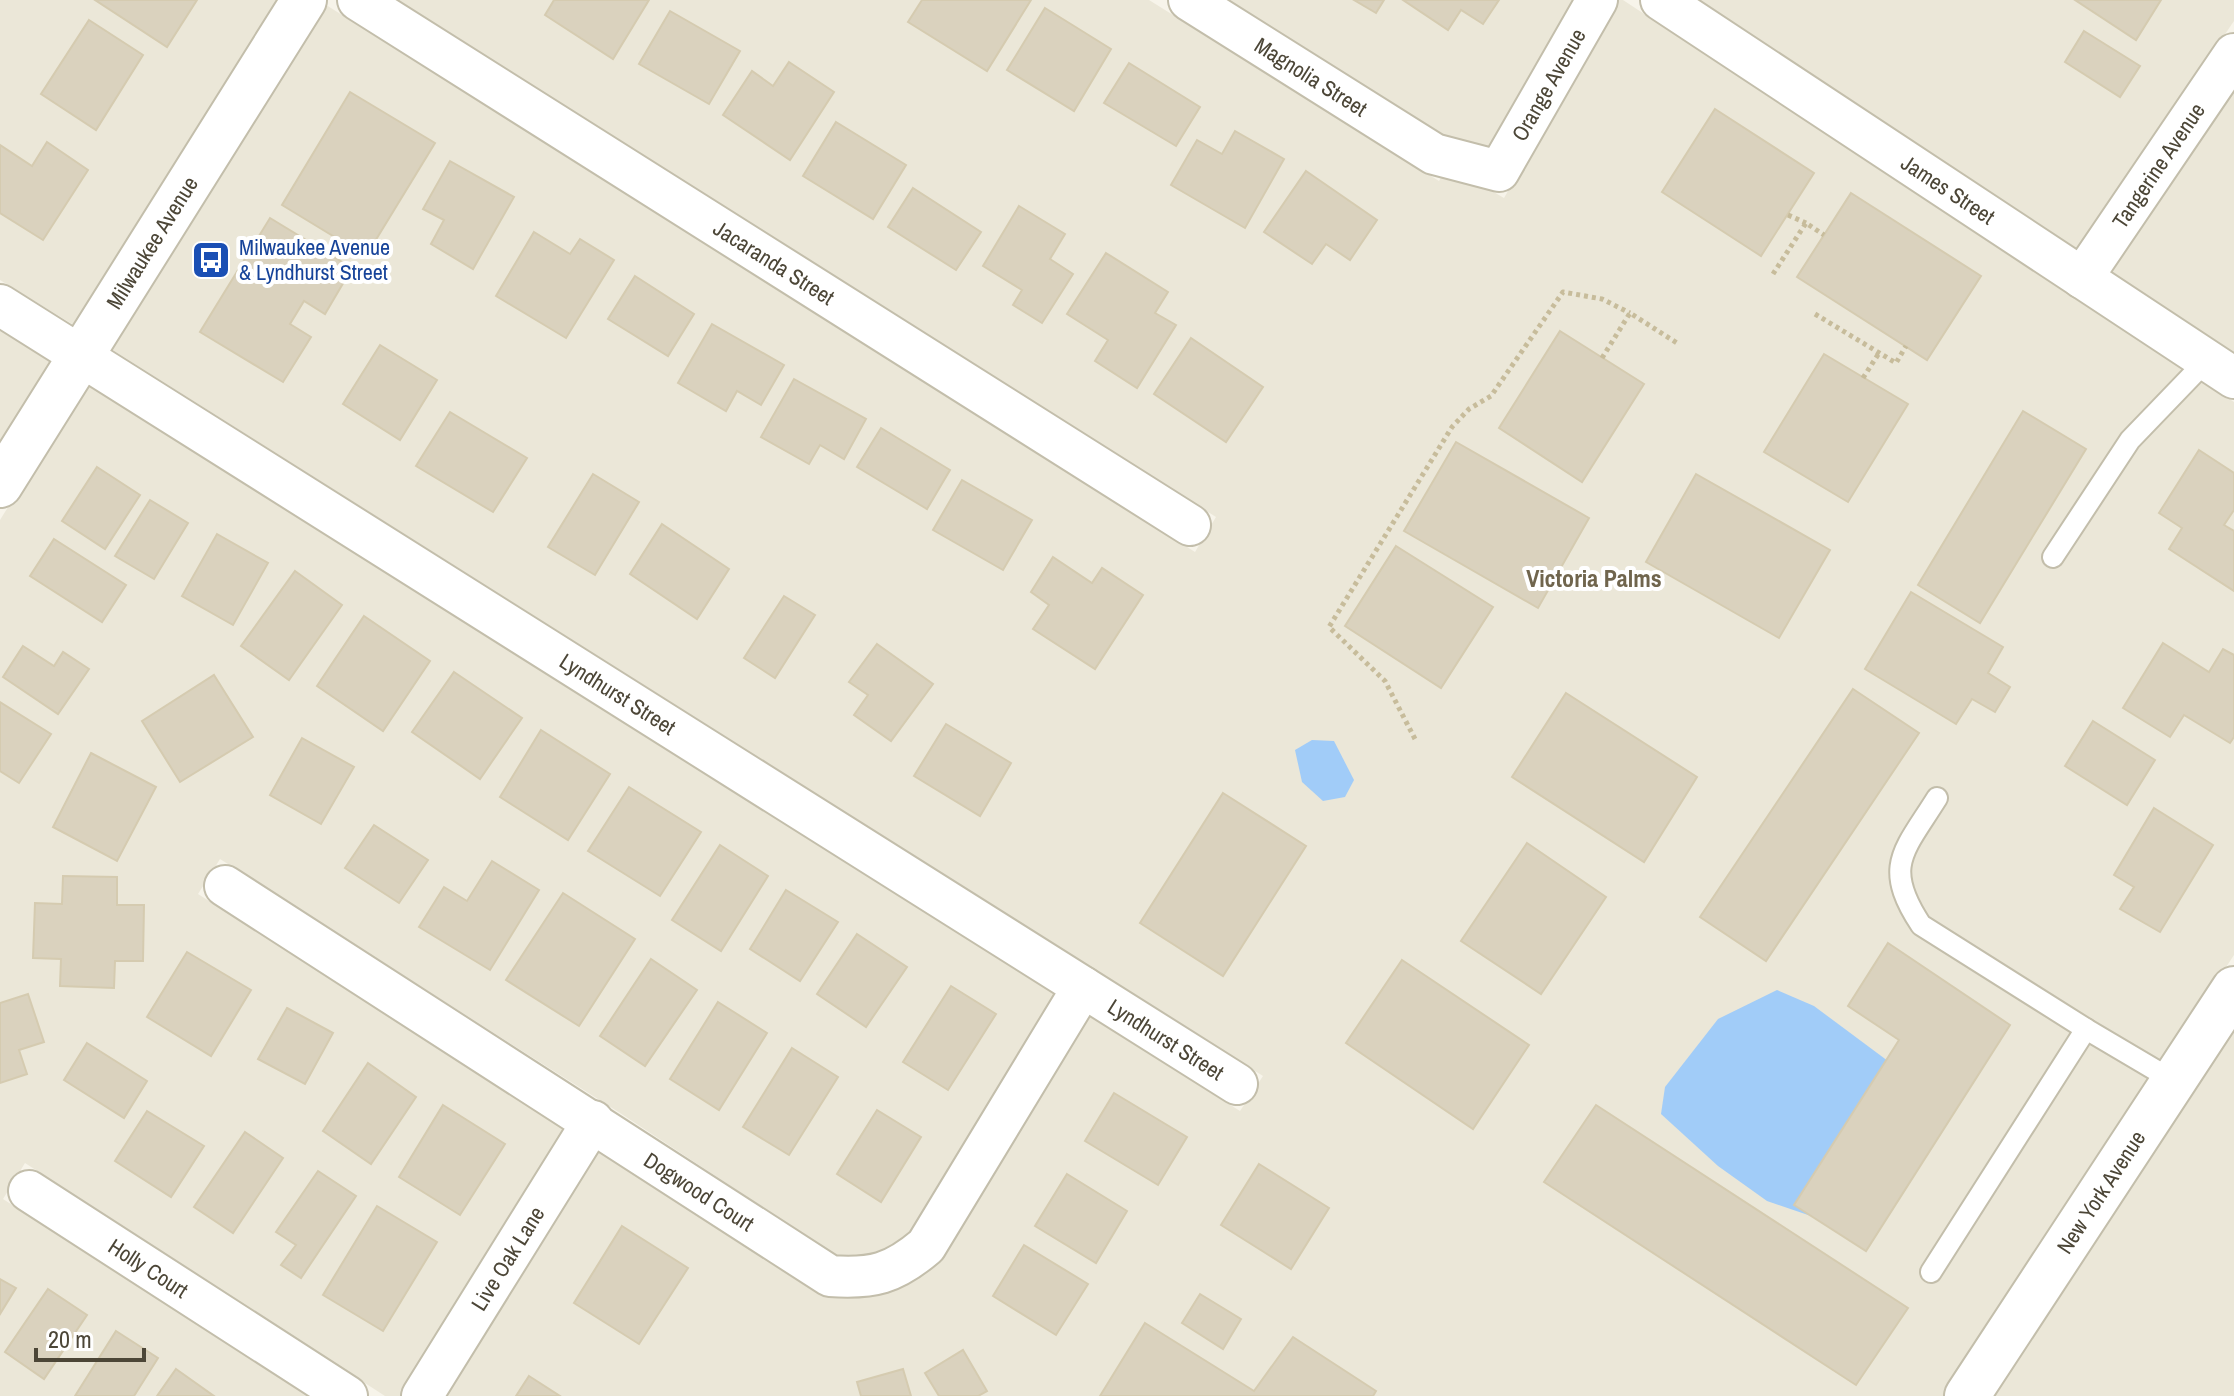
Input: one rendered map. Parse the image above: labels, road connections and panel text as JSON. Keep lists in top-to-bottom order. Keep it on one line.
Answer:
{"streets":{"street":["Magnolia Street","Orange Avenue","Tangerine Avenue","James Street","Milwaukee Avenue","Jacaranda Street","Lyndhurst Street","Dogwood Court","New York Avenue","Live Oak Lane","Holly Court"]},"crossings":[["Magnolia Street","Orange Avenue"],["Tangerine Avenue","James Street"],["Milwaukee Avenue","Lyndhurst Street"],["Lyndhurst Street","Dogwood Court"],["Dogwood Court","Live Oak Lane"]],"districts":["Victoria Palms"],"places":{"bus stop":["Milwaukee Avenue & Lyndhurst Street"]},"scale_bar":"20 m"}
